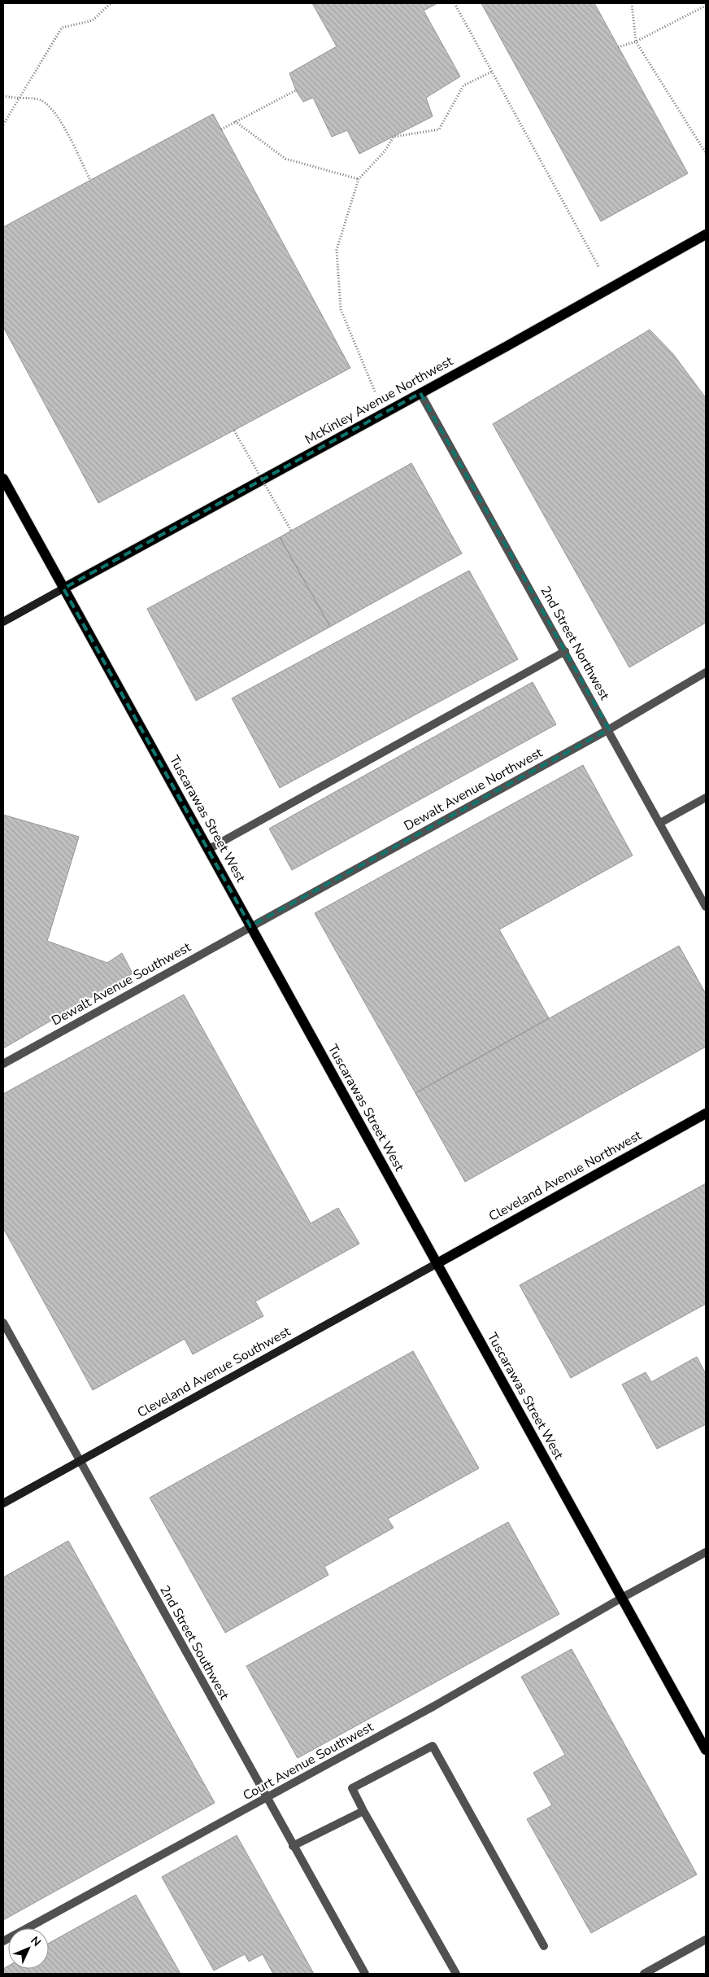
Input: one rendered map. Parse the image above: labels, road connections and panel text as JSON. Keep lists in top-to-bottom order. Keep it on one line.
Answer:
{"streets":{"main road":["McKinley Avenue Northwest","Tuscarawas Street West","Cleveland Avenue Northwest","Cleveland Avenue Southwest"],"street":["2nd Street Northwest","Dewalt Avenue Northwest","Dewalt Avenue Southwest","2nd Street Southwest","Court Avenue Southwest"]},"crossings":[["McKinley Avenue Northwest","2nd Street Northwest"],["McKinley Avenue Northwest","Tuscarawas Street West"],["2nd Street Northwest","Dewalt Avenue Northwest"],["Dewalt Avenue Northwest","Tuscarawas Street West"],["Dewalt Avenue Northwest","Dewalt Avenue Southwest"],["Tuscarawas Street West","Dewalt Avenue Southwest"],["Tuscarawas Street West","Cleveland Avenue Northwest"],["Tuscarawas Street West","Cleveland Avenue Southwest"],["Tuscarawas Street West","Court Avenue Southwest"],["Cleveland Avenue Northwest","Cleveland Avenue Southwest"],["Cleveland Avenue Southwest","2nd Street Southwest"],["2nd Street Southwest","Court Avenue Southwest"]],"north":"top right"}
